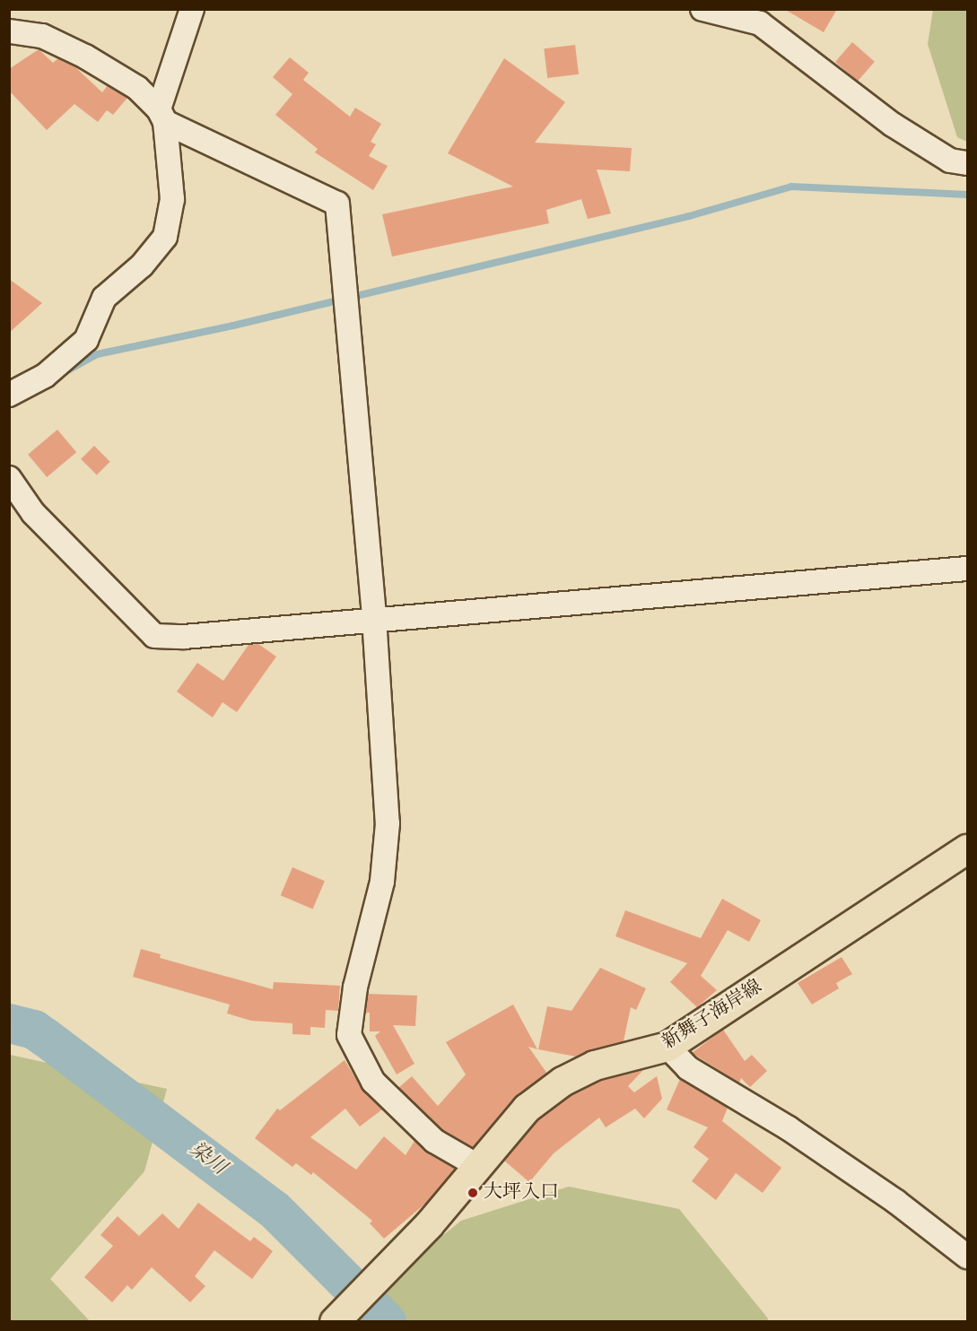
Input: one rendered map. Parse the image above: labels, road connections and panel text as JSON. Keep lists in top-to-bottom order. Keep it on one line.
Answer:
{"streets":{"main road":["新舞子海岸線"]},"water":["染川"],"places":["大坪入口"]}
